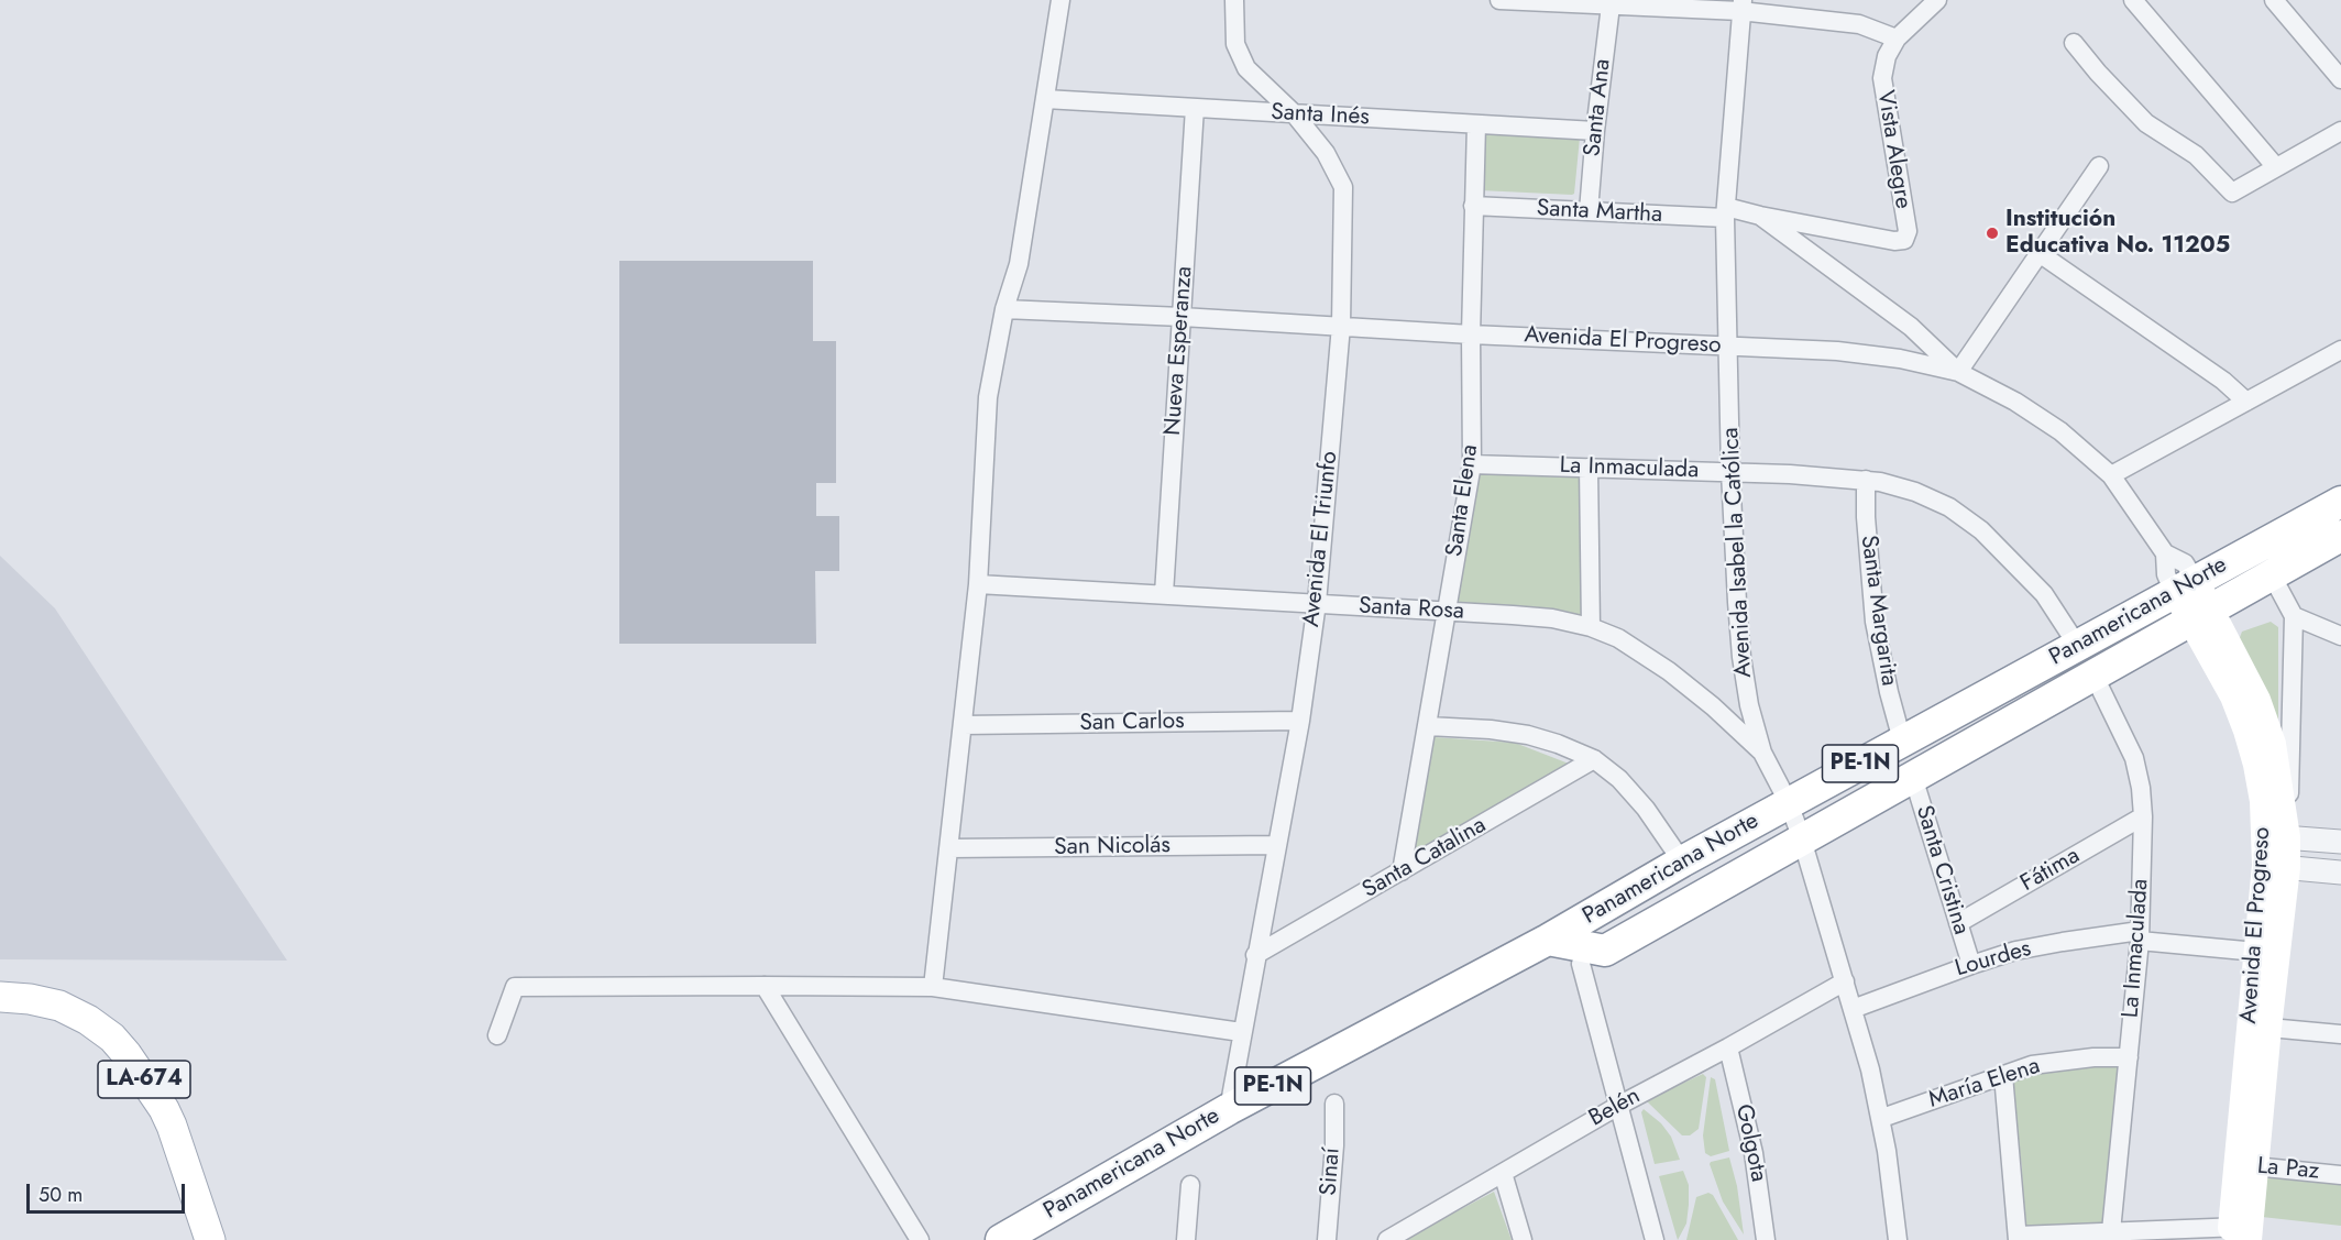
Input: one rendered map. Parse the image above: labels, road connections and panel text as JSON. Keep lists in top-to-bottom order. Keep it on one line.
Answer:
{"streets":{"highway":["Panamericana Norte","PE-1N"],"main road":["Avenida El Progreso","LA-674"],"street":["Santa Ana","Santa Inés","Vista Alegre","Santa Martha","Nueva Esperanza","La Inmaculada","Santa Elena","Avenida El Triunfo","Avenida Isabel la Católica","Santa Rosa","Santa Margarita","San Carlos","San Nicolás","Santa Catalina","Santa Cristina","Fátima","Lourdes","María Elena","Belén","Golgota","La Paz","Sinaí"]},"crossings":[["Santa Ana","Santa Inés"],["Santa Ana","Santa Martha"],["Santa Inés","Nueva Esperanza"],["Santa Inés","Santa Elena"],["Santa Inés","Avenida El Triunfo"],["Vista Alegre","Santa Martha"],["Santa Martha","Santa Elena"],["Santa Martha","Avenida Isabel la Católica"],["Avenida El Progreso","Nueva Esperanza"],["Avenida El Progreso","Santa Elena"],["Avenida El Progreso","Avenida El Triunfo"],["Avenida El Progreso","Avenida Isabel la Católica"],["Avenida El Progreso","Panamericana Norte"],["Avenida El Progreso","Lourdes"],["Avenida El Progreso","La Paz"],["Nueva Esperanza","Santa Rosa"],["La Inmaculada","Santa Elena"],["La Inmaculada","Avenida Isabel la Católica"],["La Inmaculada","Santa Margarita"],["La Inmaculada","Panamericana Norte"],["La Inmaculada","Fátima"],["La Inmaculada","Lourdes"],["La Inmaculada","María Elena"],["Santa Elena","Santa Rosa"],["Santa Elena","Santa Catalina"],["Avenida El Triunfo","Santa Rosa"],["Avenida El Triunfo","Panamericana Norte"],["Avenida El Triunfo","San Carlos"],["Avenida El Triunfo","San Nicolás"],["Avenida El Triunfo","Santa Catalina"],["Avenida Isabel la Católica","Santa Rosa"],["Avenida Isabel la Católica","Panamericana Norte"],["Avenida Isabel la Católica","Lourdes"],["Avenida Isabel la Católica","María Elena"],["Avenida Isabel la Católica","Belén"],["Santa Margarita","Panamericana Norte"],["Panamericana Norte","Santa Cristina"],["Santa Cristina","Fátima"],["Santa Cristina","Lourdes"],["Belén","Golgota"]],"places":["Institución Educativa No. 11205"],"scale_bar":"50 m"}
